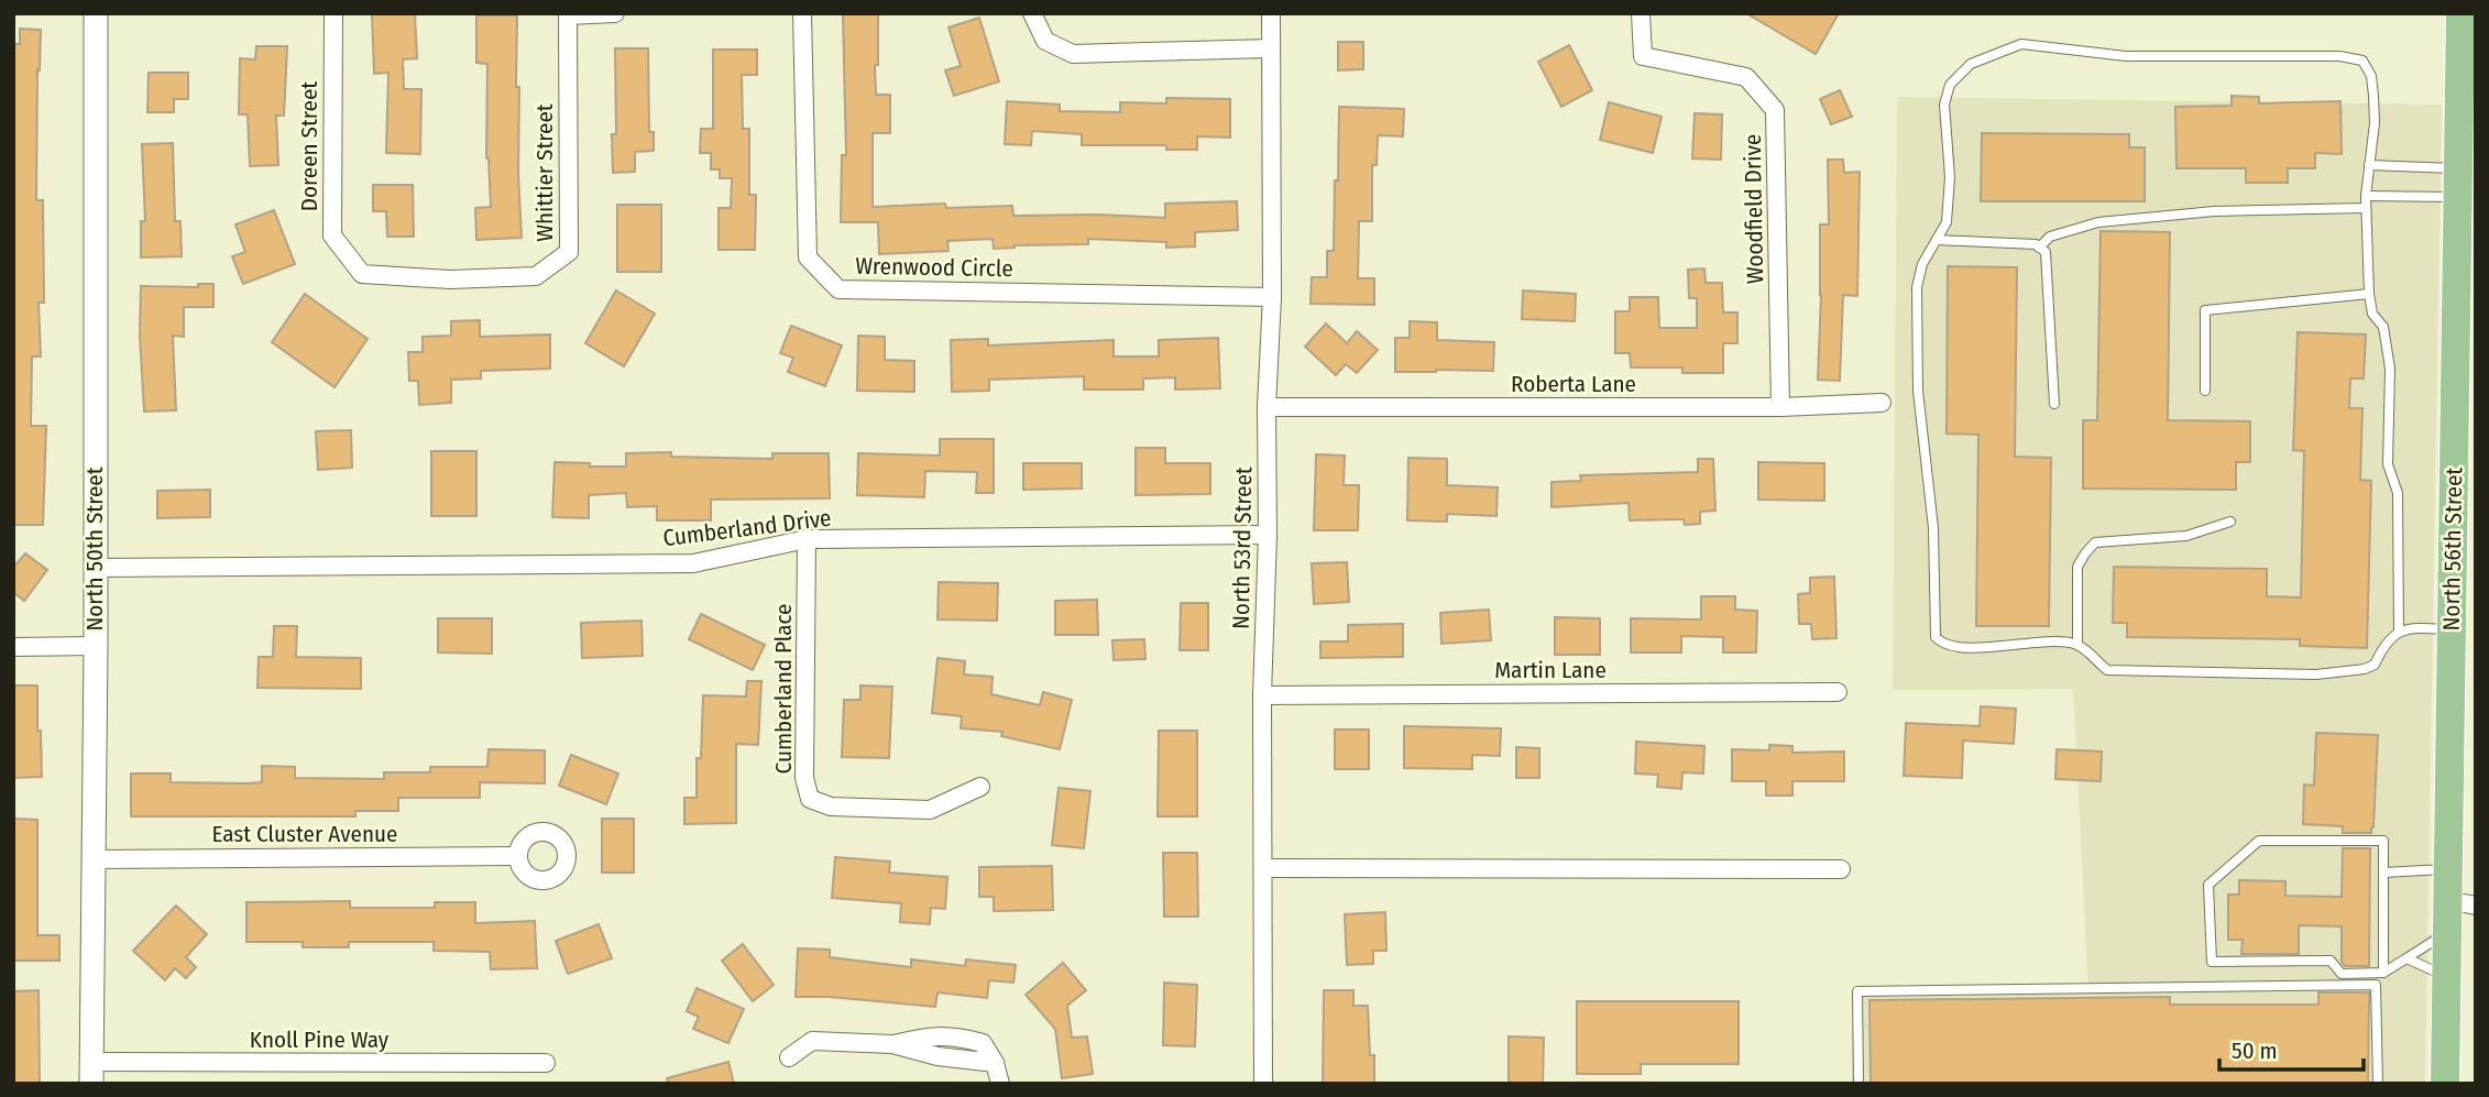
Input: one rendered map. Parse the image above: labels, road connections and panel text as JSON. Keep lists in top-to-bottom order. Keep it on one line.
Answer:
{"streets":{"main road":["North 56th Street"],"street":["Doreen Street","Whittier Street","Woodfield Drive","Wrenwood Circle","Roberta Lane","Cumberland Drive","North 53rd Street","North 50th Street","Martin Lane","Cumberland Place","East Cluster Avenue","Knoll Pine Way"]},"crossings":[["Doreen Street","Whittier Street"],["Woodfield Drive","Roberta Lane"],["Wrenwood Circle","North 53rd Street"],["Roberta Lane","North 53rd Street"],["Cumberland Drive","North 53rd Street"],["Cumberland Drive","North 50th Street"],["Cumberland Drive","Cumberland Place"],["North 53rd Street","Martin Lane"],["North 50th Street","East Cluster Avenue"],["North 50th Street","Knoll Pine Way"]],"scale_bar":"50 m"}
